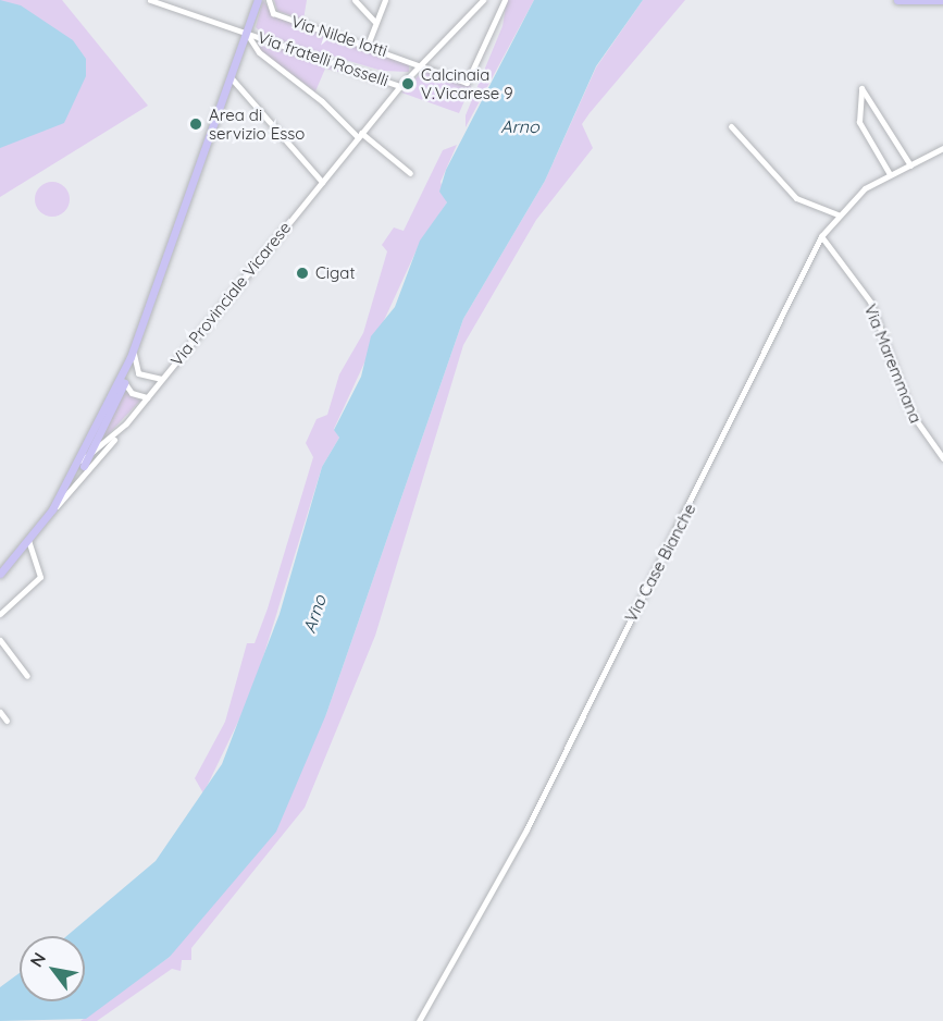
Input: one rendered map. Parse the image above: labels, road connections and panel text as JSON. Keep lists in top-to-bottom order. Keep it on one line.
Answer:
{"streets":{"main road":["Via Provinciale Vicarese"],"street":["Via Nilde Iotti","Via fratelli Rosselli","Via Maremmana","Via Case Bianche"]},"crossings":[["Via Nilde Iotti","Via Provinciale Vicarese"],["Via fratelli Rosselli","Via Provinciale Vicarese"],["Via Maremmana","Via Case Bianche"]],"water":["Arno"],"places":["Calcinaia V.Vicarese 9","Area di servizio Esso","Cigat"],"north":"top left"}
